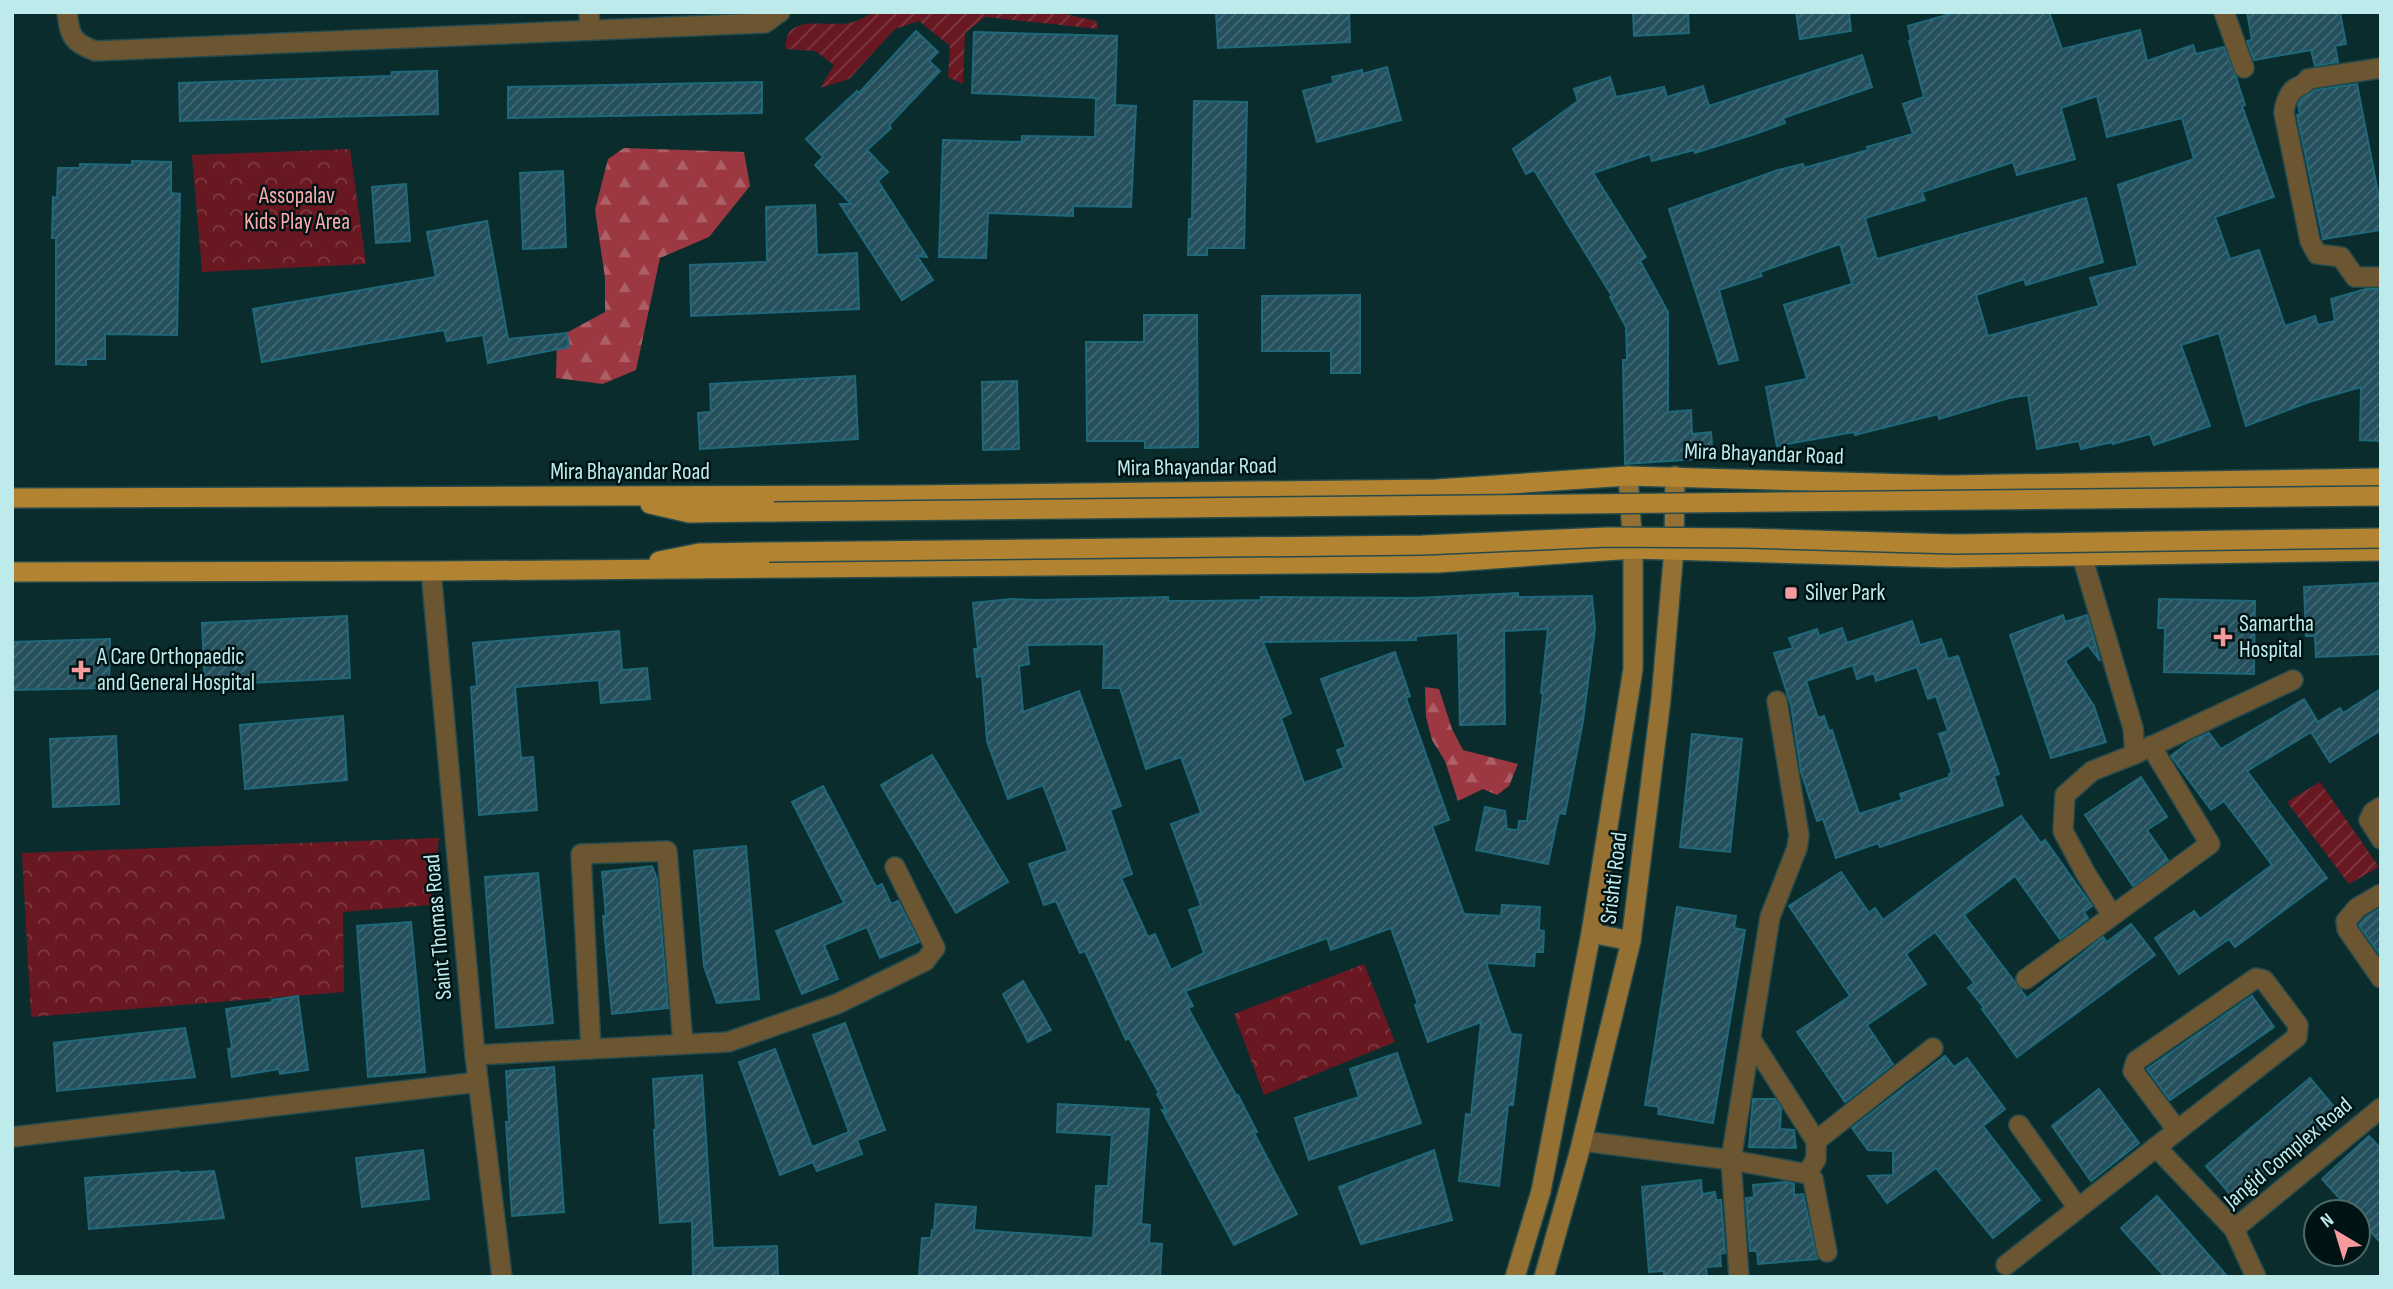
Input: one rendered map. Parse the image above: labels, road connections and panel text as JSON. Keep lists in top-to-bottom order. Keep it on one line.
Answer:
{"streets":{"main road":["Mira Bhayandar Road","Srishti Road"],"street":["Saint Thomas Road","Jangid Complex Road"]},"crossings":[["Mira Bhayandar Road","Srishti Road"]],"parks":["Assopalav Kids Play Area"],"places":{"transit":["Silver Park"],"health":["Samartha Hospital","A Care Orthopaedic and General Hospital"]},"north":"top left"}
